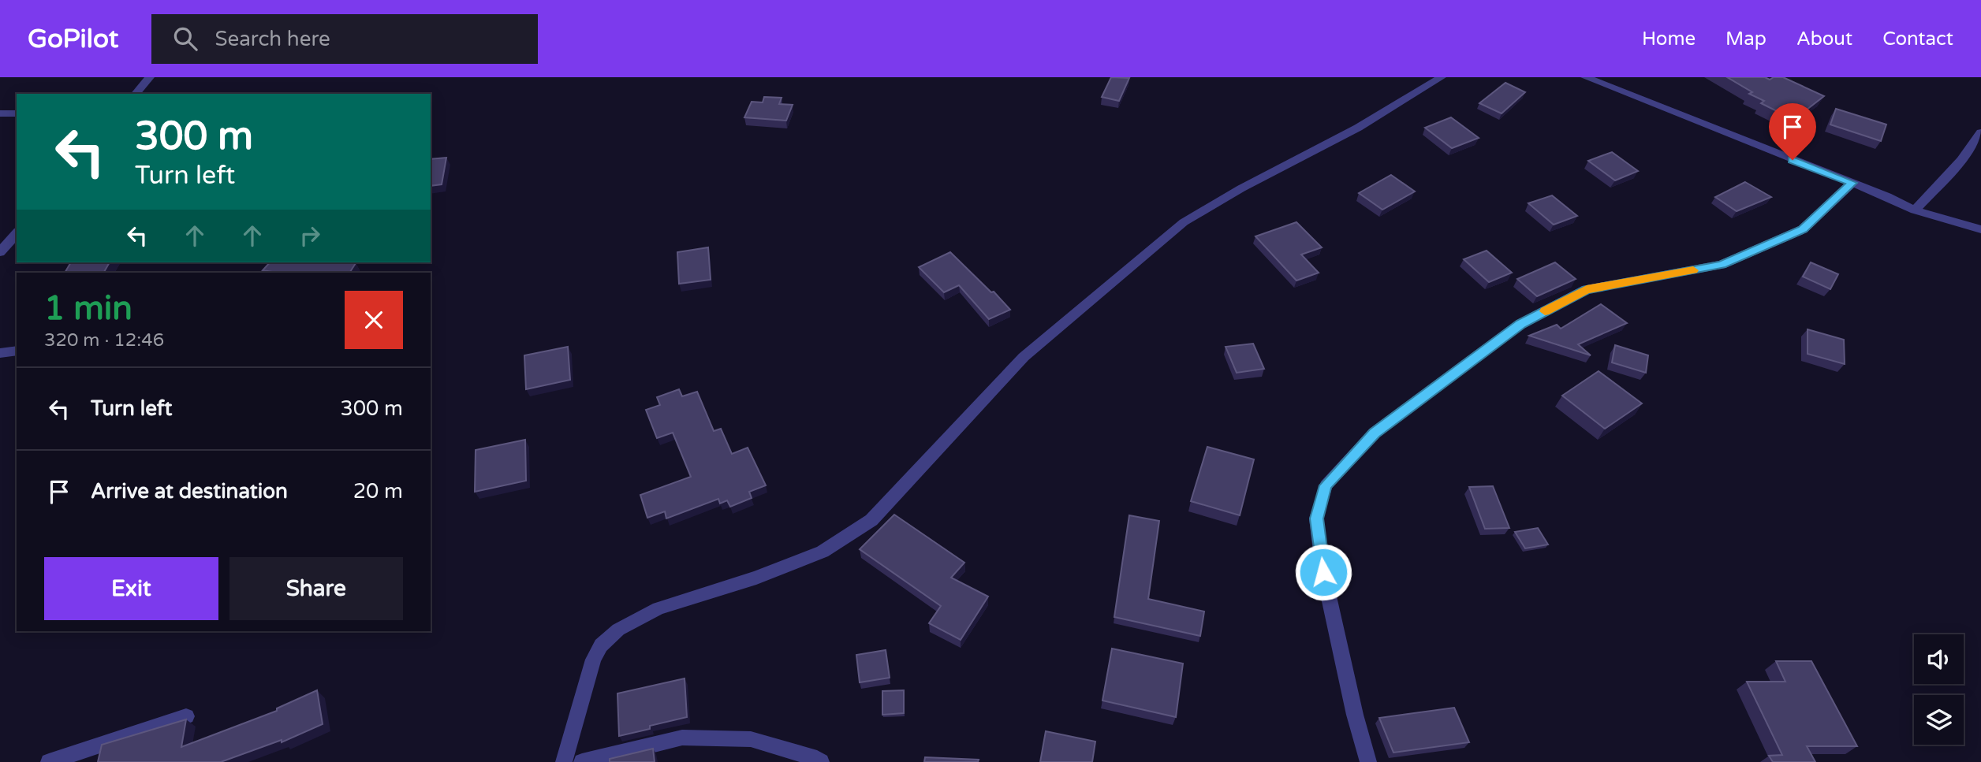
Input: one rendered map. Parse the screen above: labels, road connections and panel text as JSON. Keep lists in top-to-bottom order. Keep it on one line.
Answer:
{"page":{"header":"GoPilot","search":"Search here","nav":["Home","Map","About","Contact"],"turn":["300 m","Turn left"],"heading":["1 min","320 m · 12:46"],"list":[{"name":"Turn left","value":"300 m"},{"name":"Arrive at destination","value":"20 m"}],"buttons":["Exit","Share"]}}
